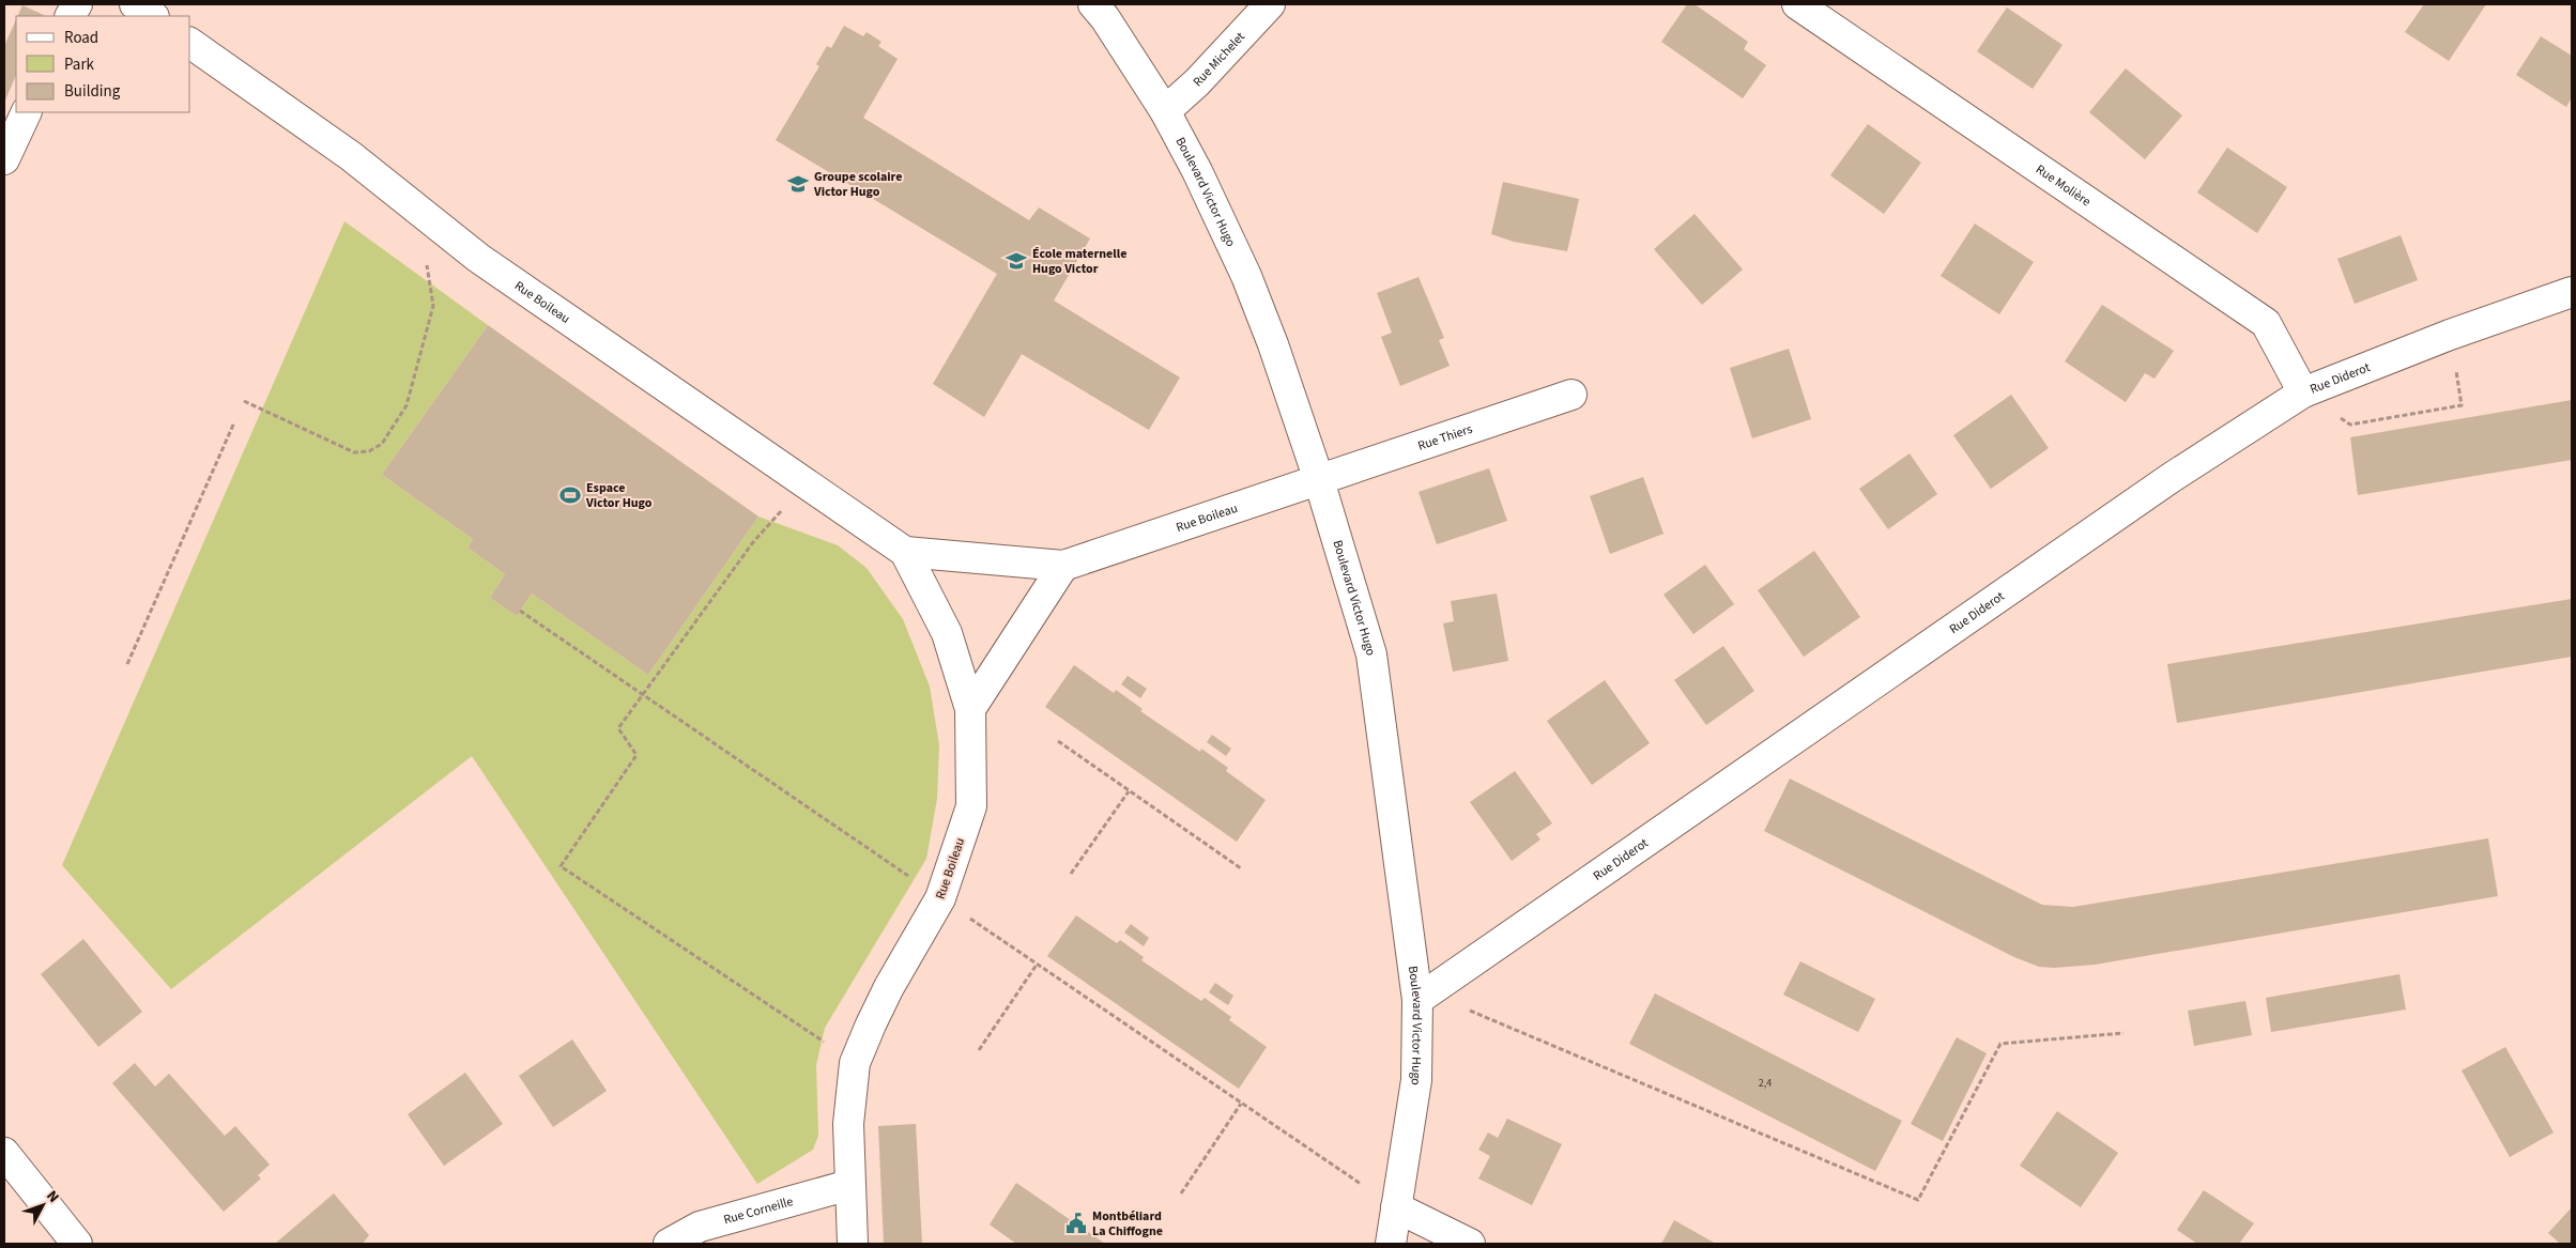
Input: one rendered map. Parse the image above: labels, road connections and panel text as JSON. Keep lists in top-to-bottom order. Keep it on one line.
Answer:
{"streets":{"street":["Rue Michelet","Rue Molière","Boulevard Victor Hugo","Rue Boileau","Rue Diderot","Rue Thiers","Rue Corneille"]},"crossings":[["Rue Michelet","Boulevard Victor Hugo"],["Rue Molière","Rue Diderot"],["Boulevard Victor Hugo","Rue Boileau"],["Boulevard Victor Hugo","Rue Diderot"],["Boulevard Victor Hugo","Rue Thiers"],["Rue Boileau","Rue Thiers"],["Rue Boileau","Rue Corneille"]],"places":{"school or university":["Groupe scolaire Victor Hugo","École maternelle Hugo Victor"],"sports":["Espace Victor Hugo"],"public building":["Montbéliard La Chiffogne"]},"house_numbers":["2,4"],"legend":["Road","Park","Building"],"north":"top right"}
